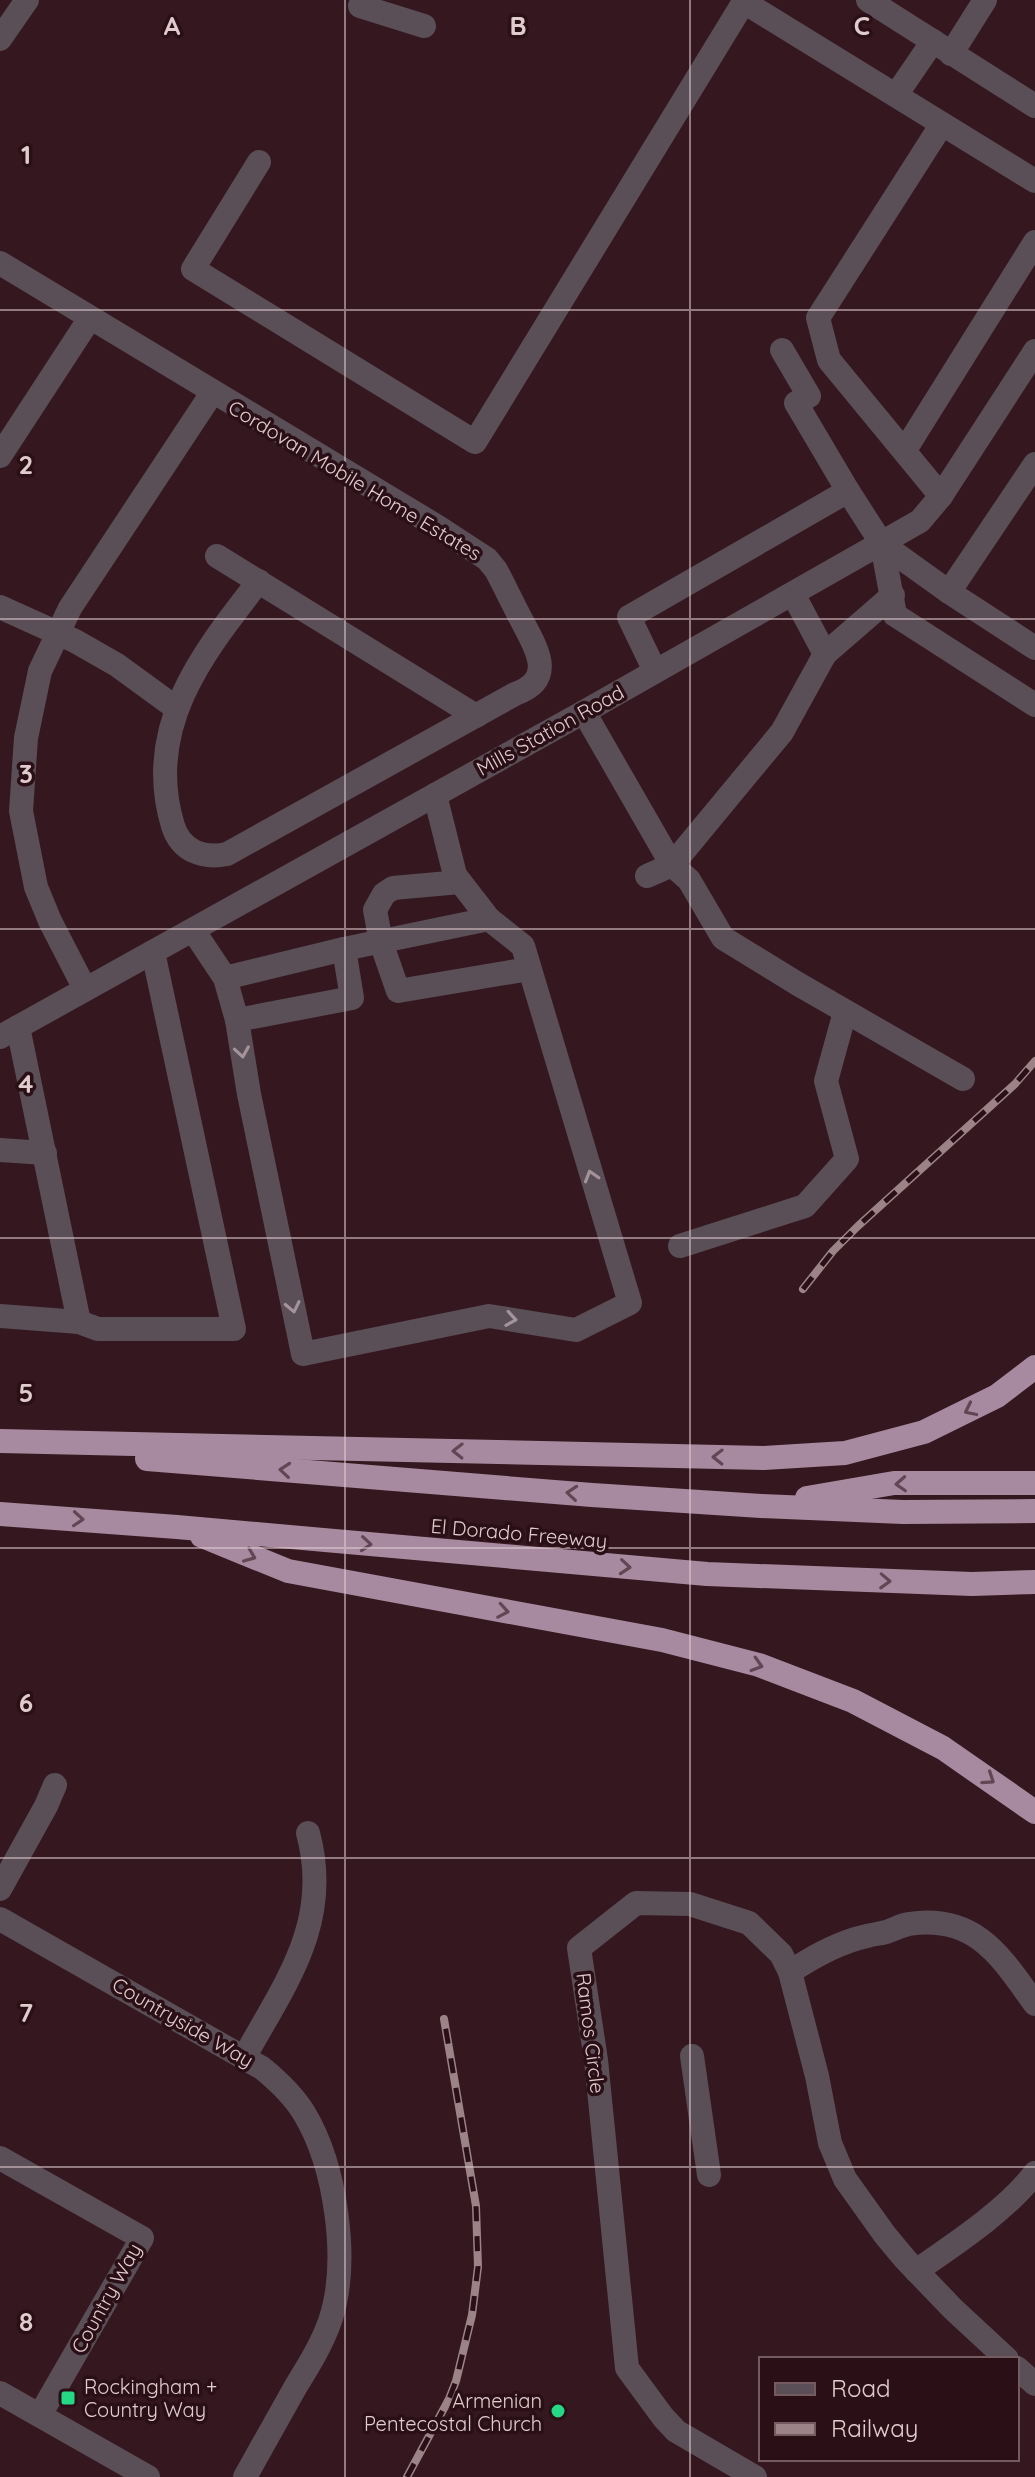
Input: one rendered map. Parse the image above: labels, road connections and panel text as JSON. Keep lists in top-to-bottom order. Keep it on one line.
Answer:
{"streets":{"highway":["El Dorado Freeway"],"street":["Cordovan Mobile Home Estates","Mills Station Road","Countryside Way","Ramos Circle","Country Way"]},"crossings":[["Cordovan Mobile Home Estates","Mills Station Road"]],"places":{"transit":["Rockingham + Country Way"],"other":["Armenian Pentecostal Church"]},"legend":["Road","Railway"],"grid":{"columns":["A","B","C"],"rows":["1","2","3","4","5","6","7","8"]}}
